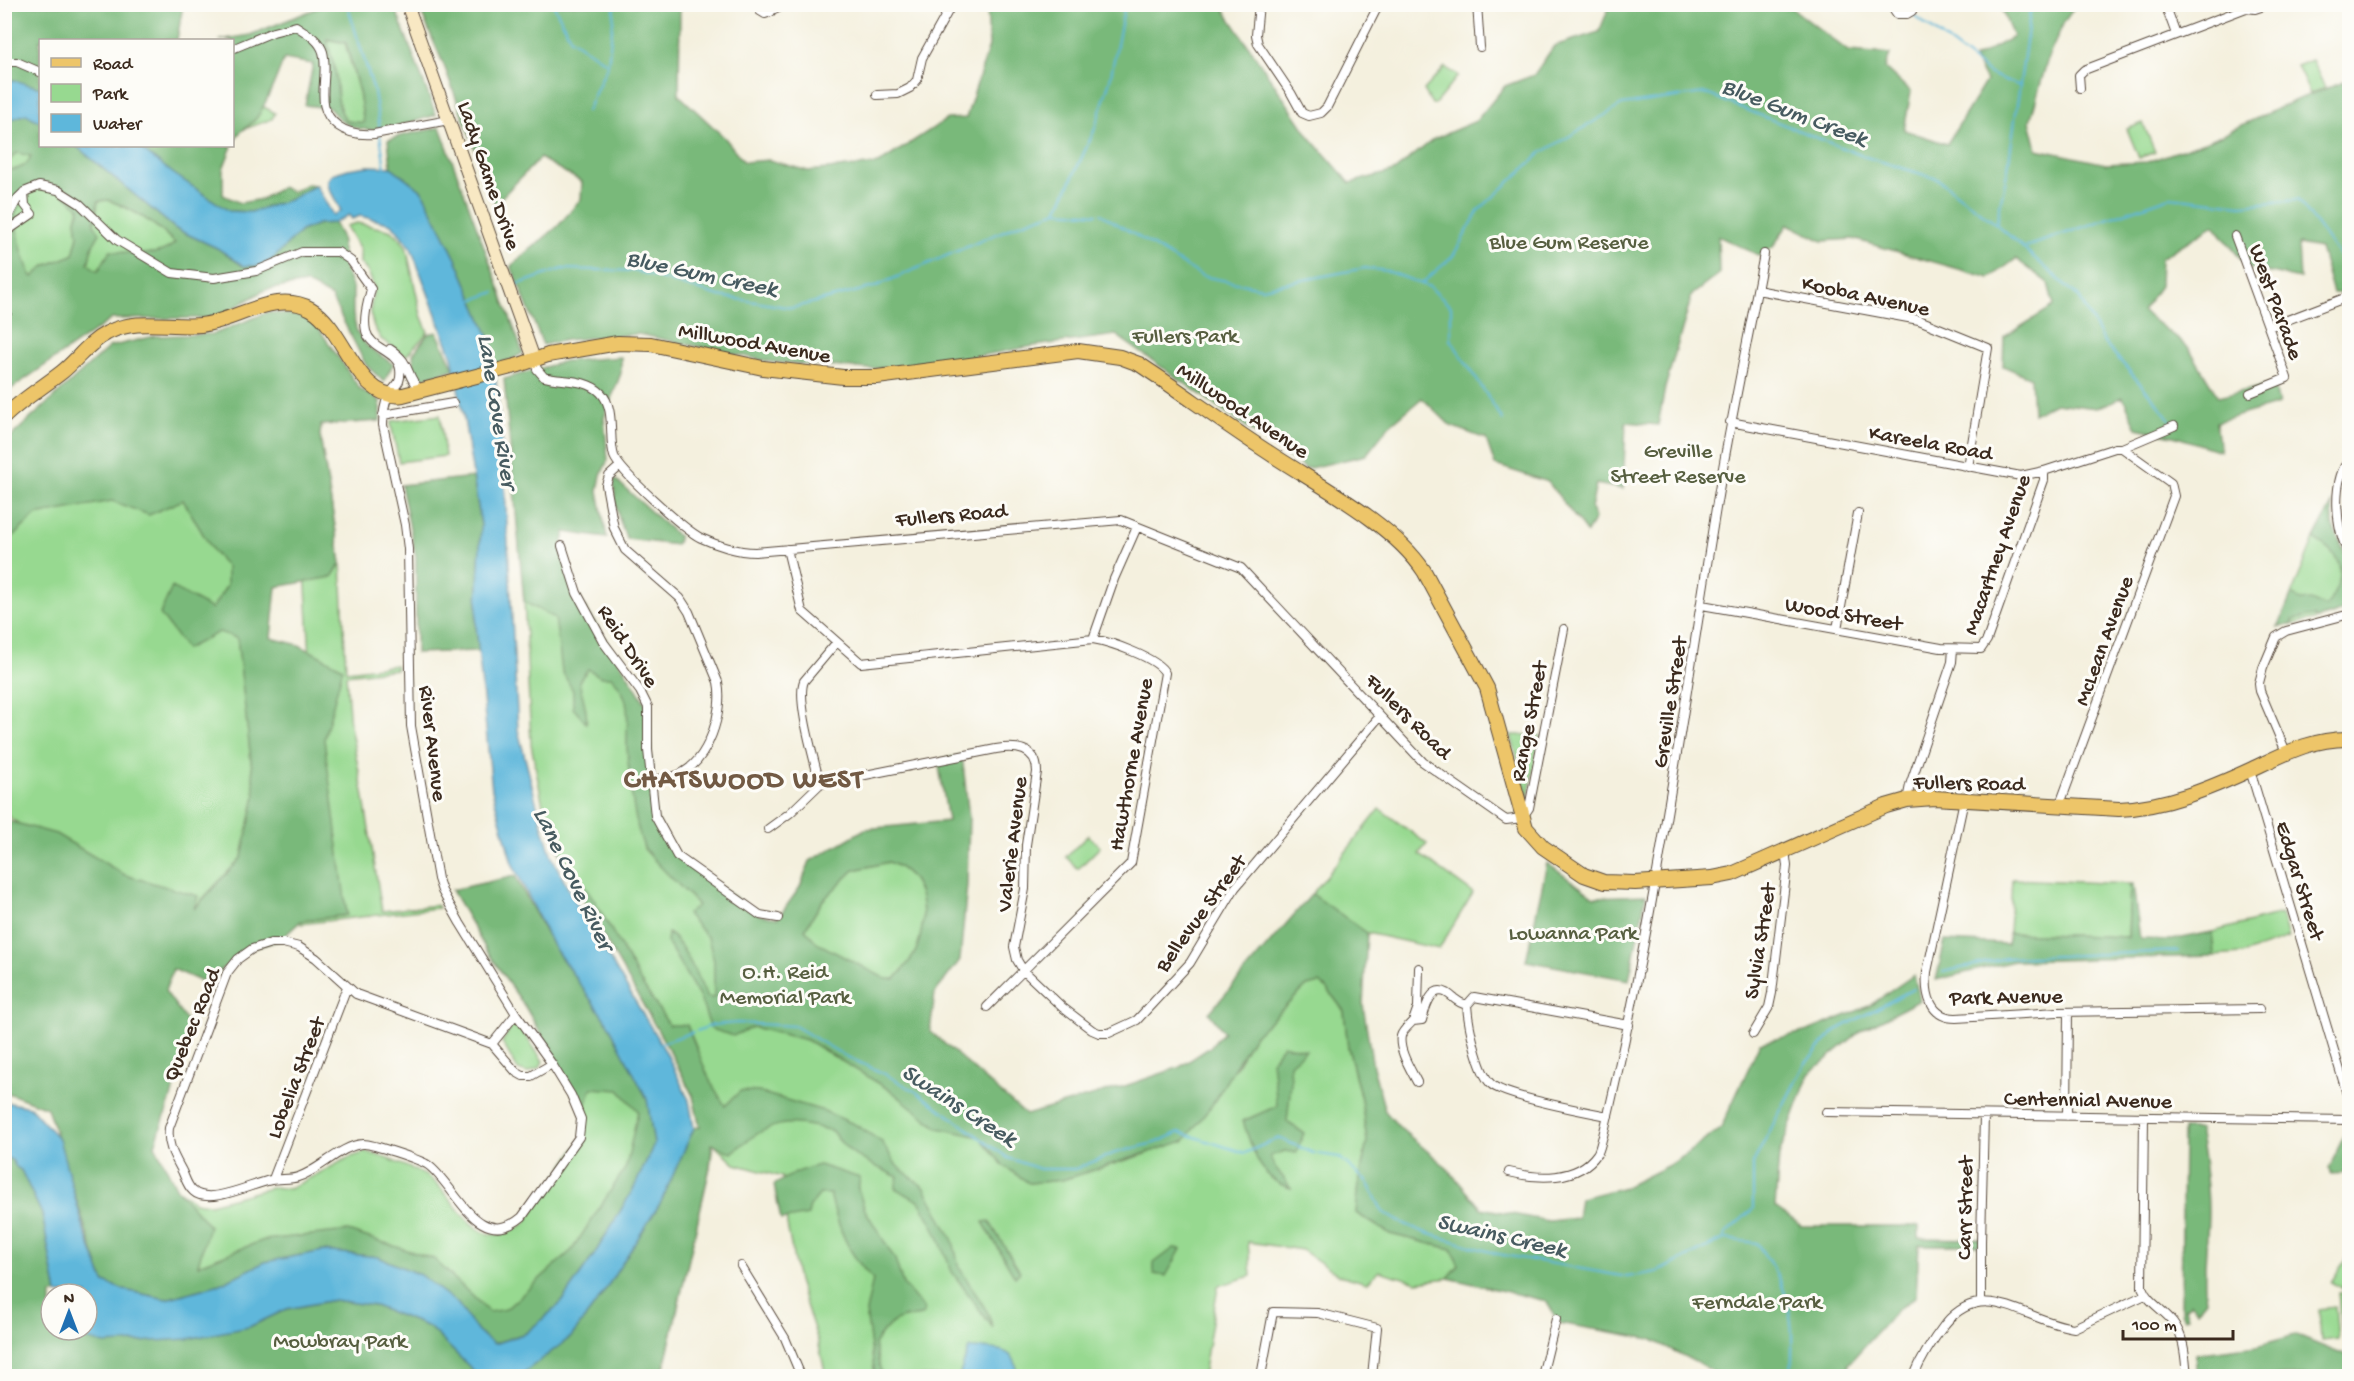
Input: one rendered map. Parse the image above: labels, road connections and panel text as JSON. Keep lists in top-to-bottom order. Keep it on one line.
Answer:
{"streets":{"main road":["Lady Game Drive","Millwood Avenue","Fullers Road"],"street":["Kooba Avenue","West Parade","Kareela Road","Macartney Avenue","Wood Street","McLean Avenue","Reid Drive","Greville Street","Range Street","River Avenue","Hawthorne Avenue","Valerie Avenue","Edgar Street","Bellevue Street","Sylvia Street","Park Avenue","Quebec Road","Lobelia Street","Centennial Avenue","Carr Street"]},"crossings":[["Lady Game Drive","Millwood Avenue"],["Kooba Avenue","Kareela Road"],["Kooba Avenue","Greville Street"],["Millwood Avenue","Fullers Road"],["Millwood Avenue","Range Street"],["Millwood Avenue","River Avenue"],["Kareela Road","Macartney Avenue"],["Kareela Road","McLean Avenue"],["Kareela Road","Greville Street"],["Fullers Road","McLean Avenue"],["Fullers Road","Greville Street"],["Fullers Road","Range Street"],["Fullers Road","Hawthorne Avenue"],["Fullers Road","Edgar Street"],["Fullers Road","Bellevue Street"],["Fullers Road","Sylvia Street"],["Fullers Road","Park Avenue"],["Macartney Avenue","Wood Street"],["Wood Street","Greville Street"],["River Avenue","Quebec Road"],["River Avenue","Lobelia Street"],["Hawthorne Avenue","Valerie Avenue"],["Hawthorne Avenue","Bellevue Street"],["Valerie Avenue","Bellevue Street"],["Quebec Road","Lobelia Street"],["Centennial Avenue","Carr Street"]],"districts":["CHATSWOOD WEST"],"water":["Blue Gum Creek","Lane Cove River","Swains Creek"],"parks":["Blue Gum Reserve","Fullers Park","Greville Street Reserve","Lowanna Park","O.H. Reid Memorial Park","Ferndale Park","Mowbray Park"],"legend":["Road","Park","Water"],"scale_bar":"100 m","north":"top"}
